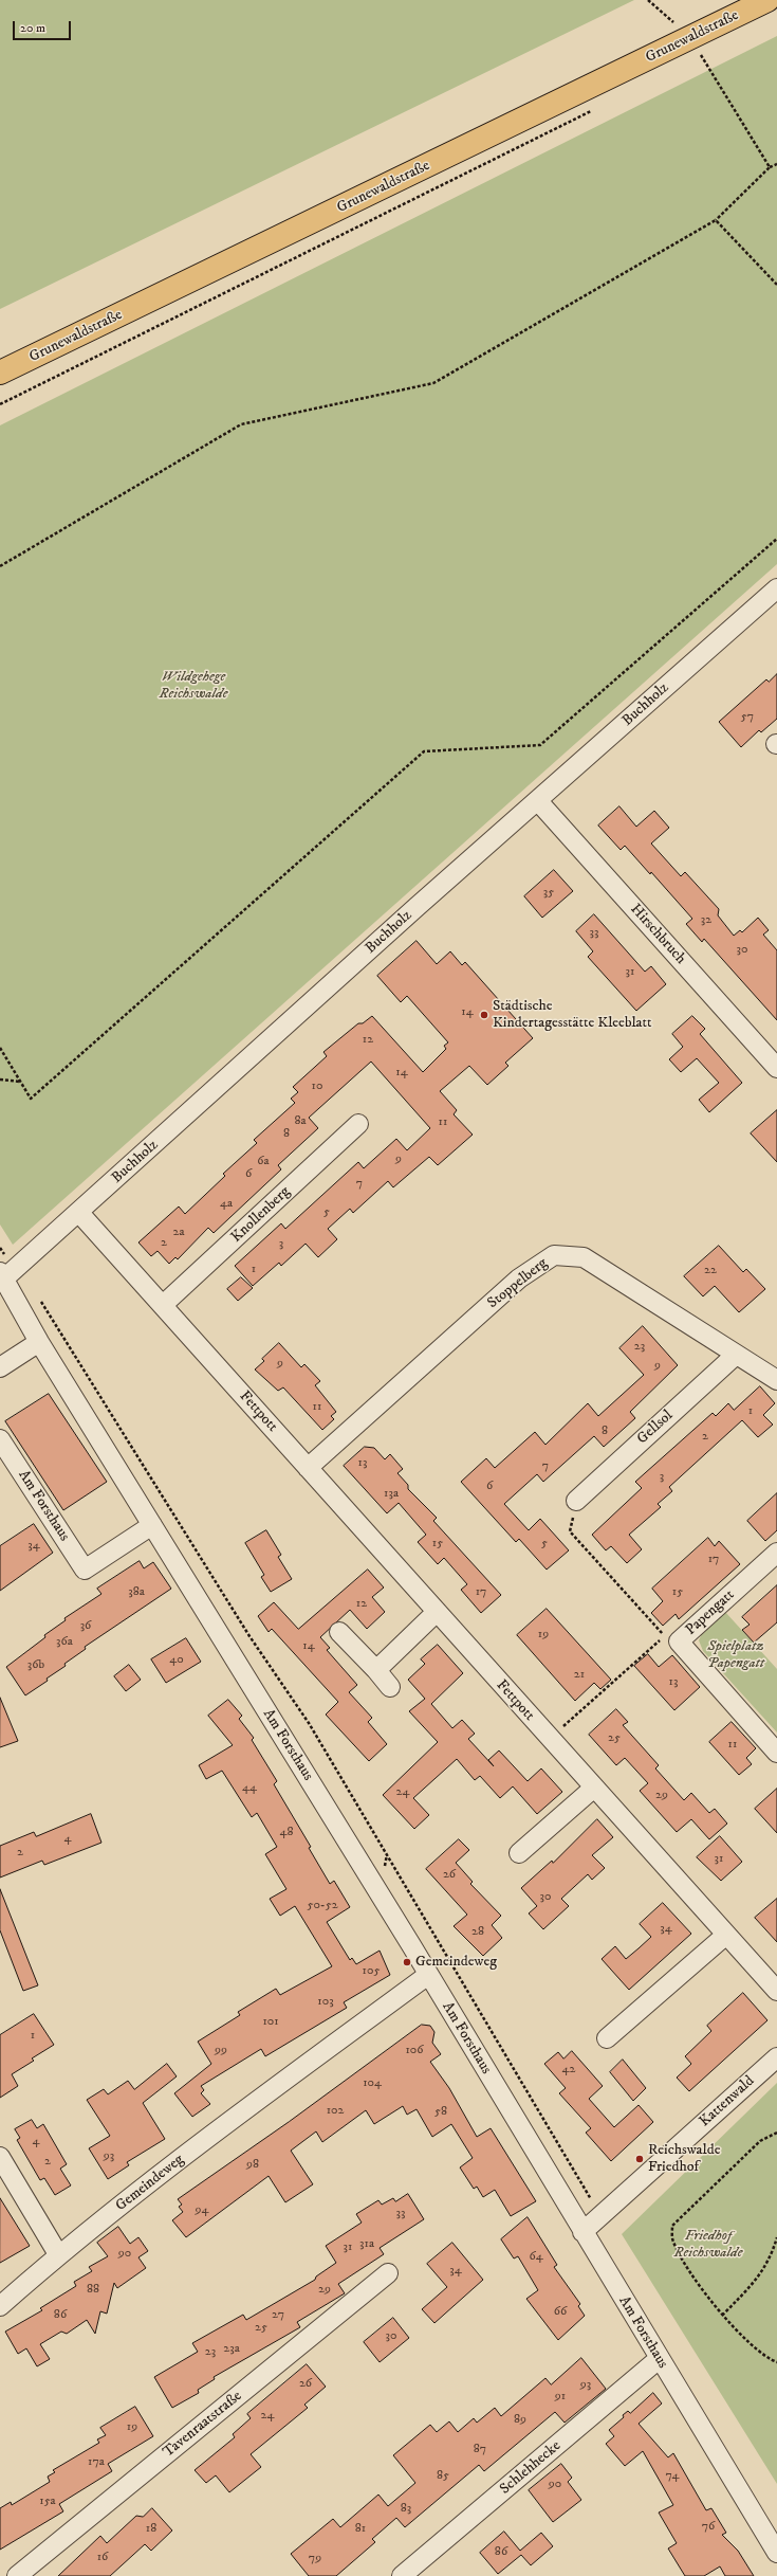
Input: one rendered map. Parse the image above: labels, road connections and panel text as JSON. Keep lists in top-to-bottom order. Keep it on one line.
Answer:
{"streets":{"main road":["Grunewaldstraße"],"street":["Buchholz","Hirschbruch","Knollenberg","Stoppelberg","Fettpott","Gellsol","Am Forsthaus","Papengatt","Kattenwald","Gemeindeweg","Tavenraatstraße","Schlehhecke"]},"crossings":[["Buchholz","Hirschbruch"],["Buchholz","Fettpott"],["Buchholz","Am Forsthaus"],["Knollenberg","Fettpott"],["Stoppelberg","Fettpott"],["Stoppelberg","Gellsol"],["Am Forsthaus","Kattenwald"],["Am Forsthaus","Gemeindeweg"],["Am Forsthaus","Schlehhecke"]],"parks":["Wildgehege Reichswalde","Spielplatz Papengatt","Friedhof Reichswalde"],"places":["Städtische Kindertagesstätte Kleeblatt","Gemeindeweg","Reichswalde Friedhof"],"house_numbers":["57","35","32","33","30","31","14","12","14","10","8a","11","8","9","6a","6","7","4a","5","2a","2","3","1","22","23","9","9","11","1","8","2","13","7","3","6","13a","15","5","34","17","38a","17","15","12","36","19","36a","14","40","36b","21","13","25","11","44","24","29","48","4","2","31","26","30","50-52","34","28","105","103","101","1","99","106","42","104","102","58","4","93","2","98","94","33","31a","31","90","64","34","88","29","66","86","27","25","30","23a","23","26","93","91","24","89","19","87","17a","85","74","90","15a","83","76","18","81","86","16","79"],"scale_bar":"20 m"}
